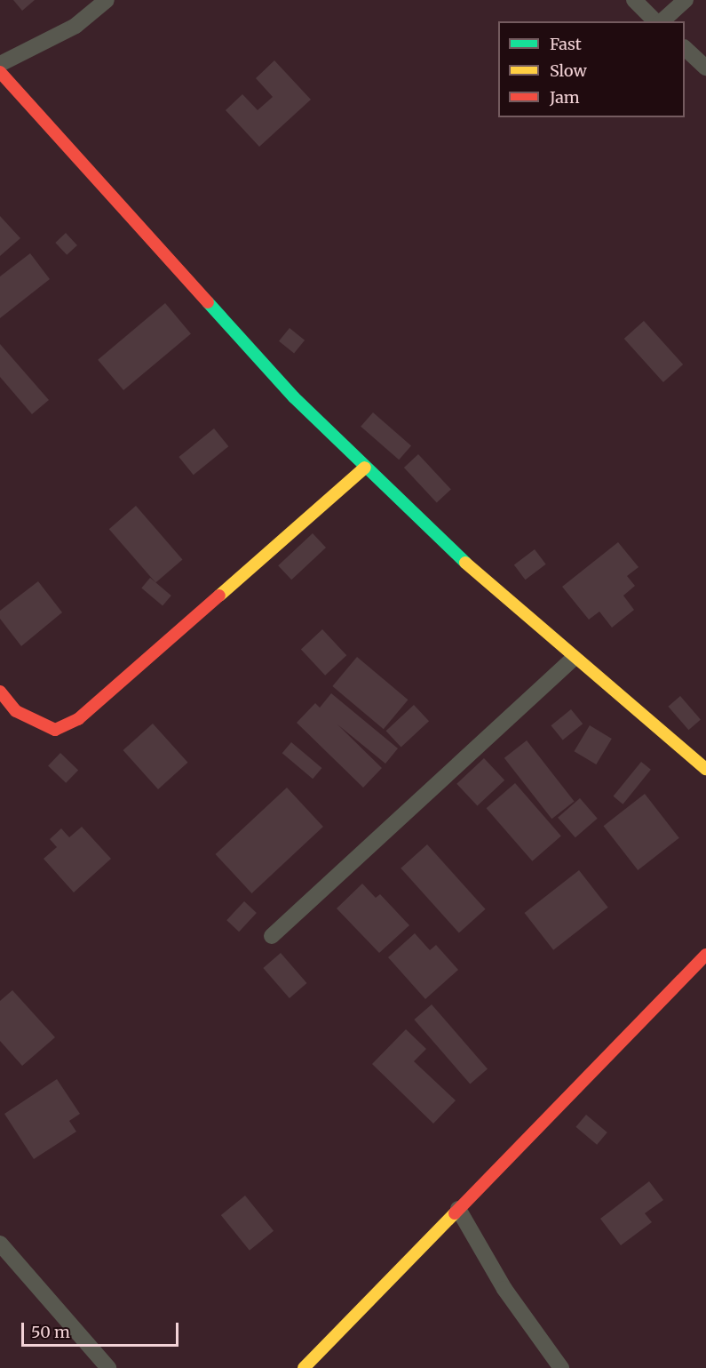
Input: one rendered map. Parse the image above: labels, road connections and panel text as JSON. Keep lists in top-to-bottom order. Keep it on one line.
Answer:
{"legend":["Fast","Slow","Jam"],"scale_bar":"50 m"}
